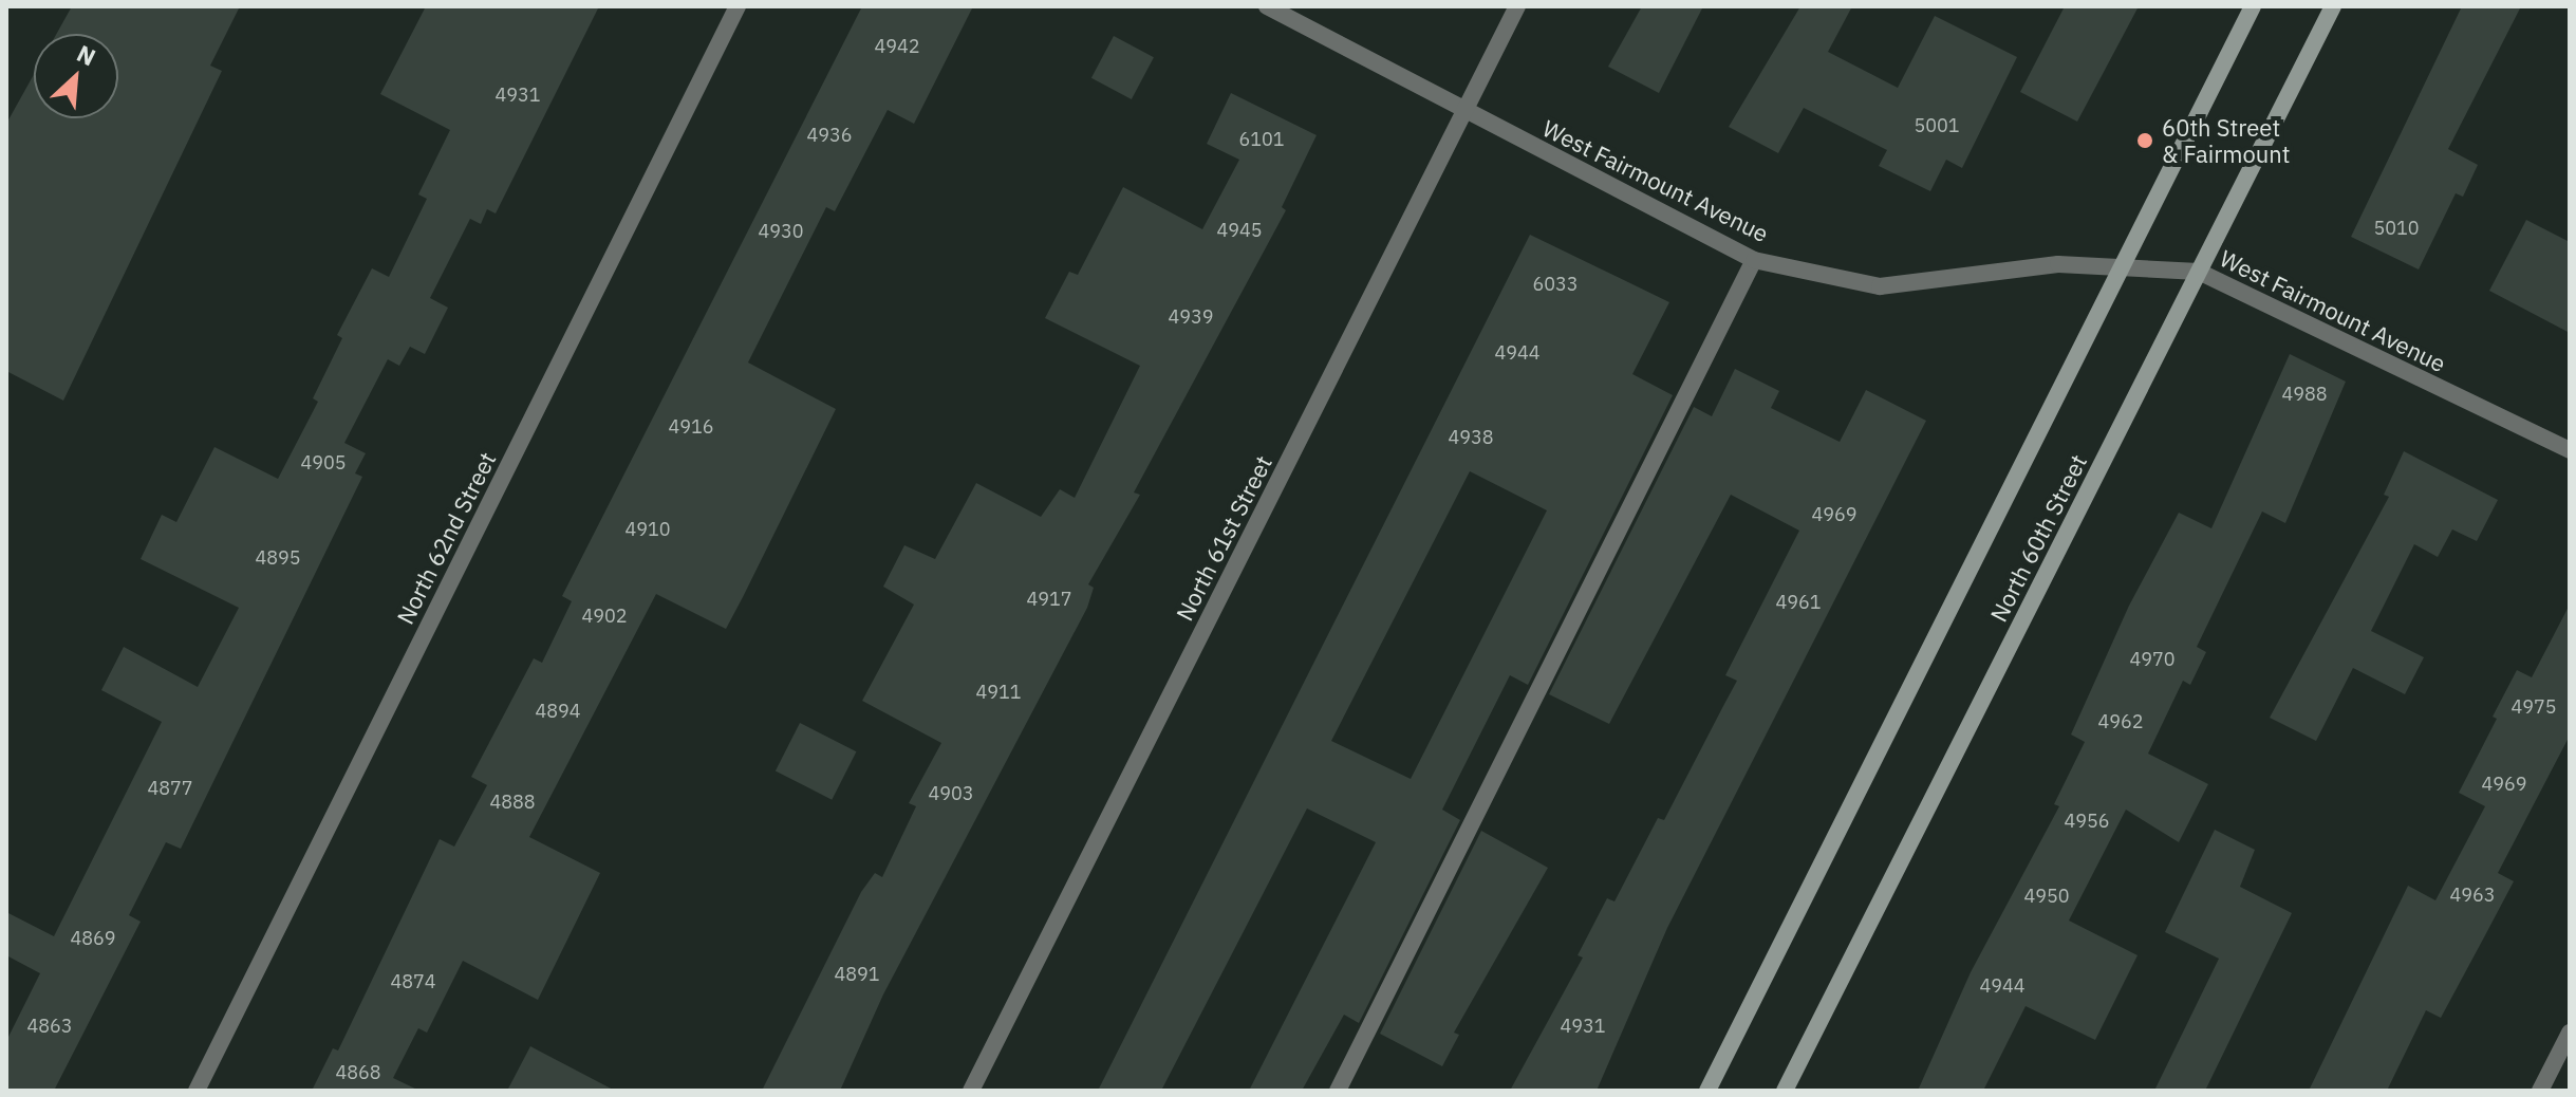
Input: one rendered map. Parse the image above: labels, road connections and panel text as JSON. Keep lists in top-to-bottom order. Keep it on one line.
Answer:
{"streets":{"main road":["North 60th Street"],"street":["West Fairmount Avenue","North 62nd Street","North 61st Street"]},"crossings":[["West Fairmount Avenue","North 61st Street"],["West Fairmount Avenue","North 60th Street"]],"places":["60th Street & Fairmount"],"house_numbers":["4942","4931","5001","4936","6101","5010","4945","4930","6033","4939","4944","4988","4916","4938","4905","4969","4910","4895","4917","4961","4902","4970","4911","4975","4894","4962","4969","4877","4903","4888","4956","4963","4950","4869","4891","4874","4944","4863","4931","4868"],"north":"top right"}
